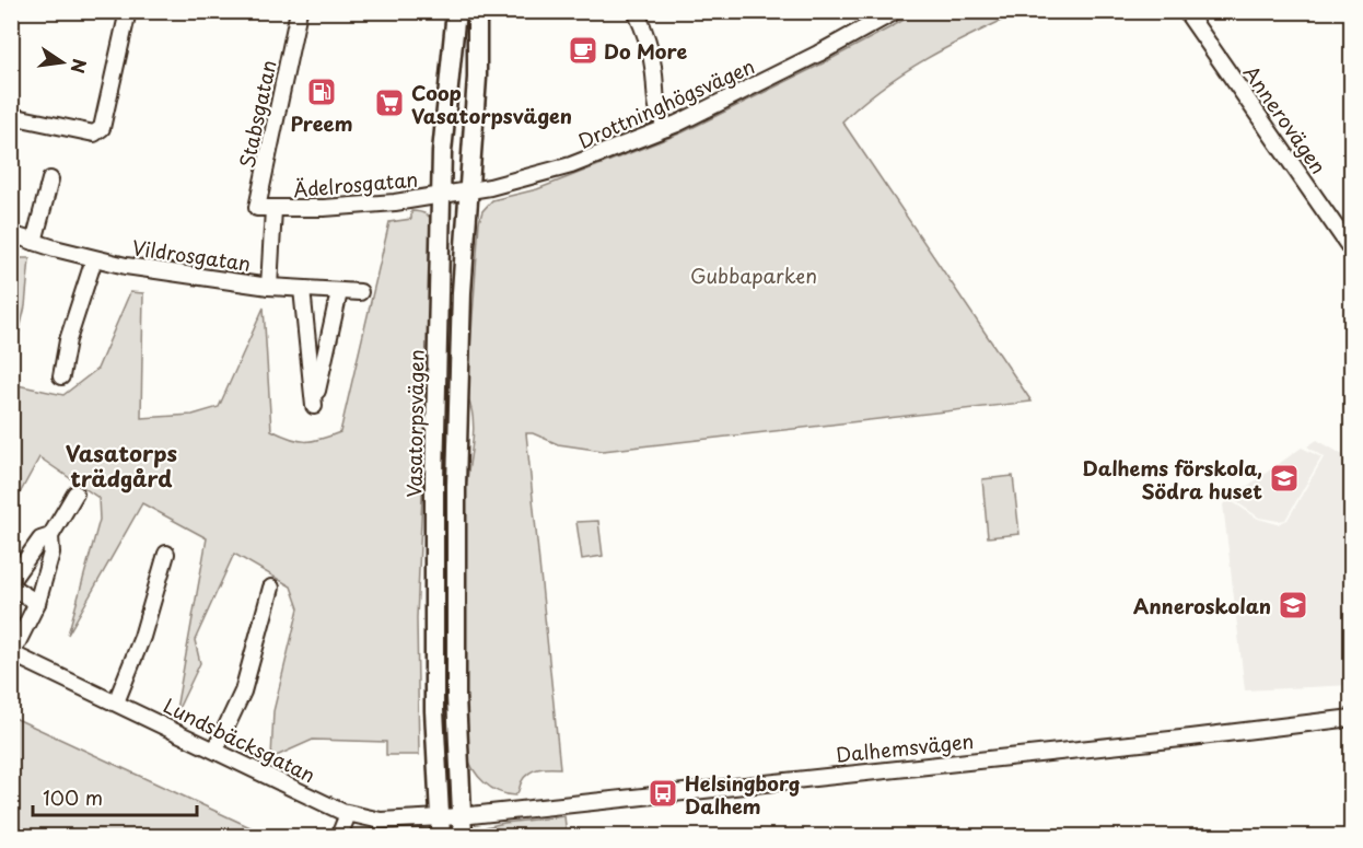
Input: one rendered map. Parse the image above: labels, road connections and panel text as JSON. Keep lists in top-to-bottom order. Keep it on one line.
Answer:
{"streets":{"main road":["Vasatorpsvägen"],"street":["Drottninghögsvägen","Stabsgatan","Annerovägen","Ädelrosgatan","Vildrosgatan","Lundsbäcksgatan","Dalhemsvägen"]},"crossings":[["Drottninghögsvägen","Ädelrosgatan"],["Drottninghögsvägen","Vasatorpsvägen"],["Stabsgatan","Ädelrosgatan"],["Stabsgatan","Vildrosgatan"],["Ädelrosgatan","Vildrosgatan"],["Ädelrosgatan","Vasatorpsvägen"],["Vasatorpsvägen","Lundsbäcksgatan"],["Lundsbäcksgatan","Dalhemsvägen"]],"districts":["Vasatorps trädgård"],"parks":["Gubbaparken"],"places":{"cafe":["Do More"],"fuel station":["Preem"],"supermarket":["Coop Vasatorpsvägen"],"school or university":["Dalhems förskola, Södra huset","Anneroskolan"],"bus stop":["Helsingborg Dalhem"]},"scale_bar":"100 m","north":"right"}
